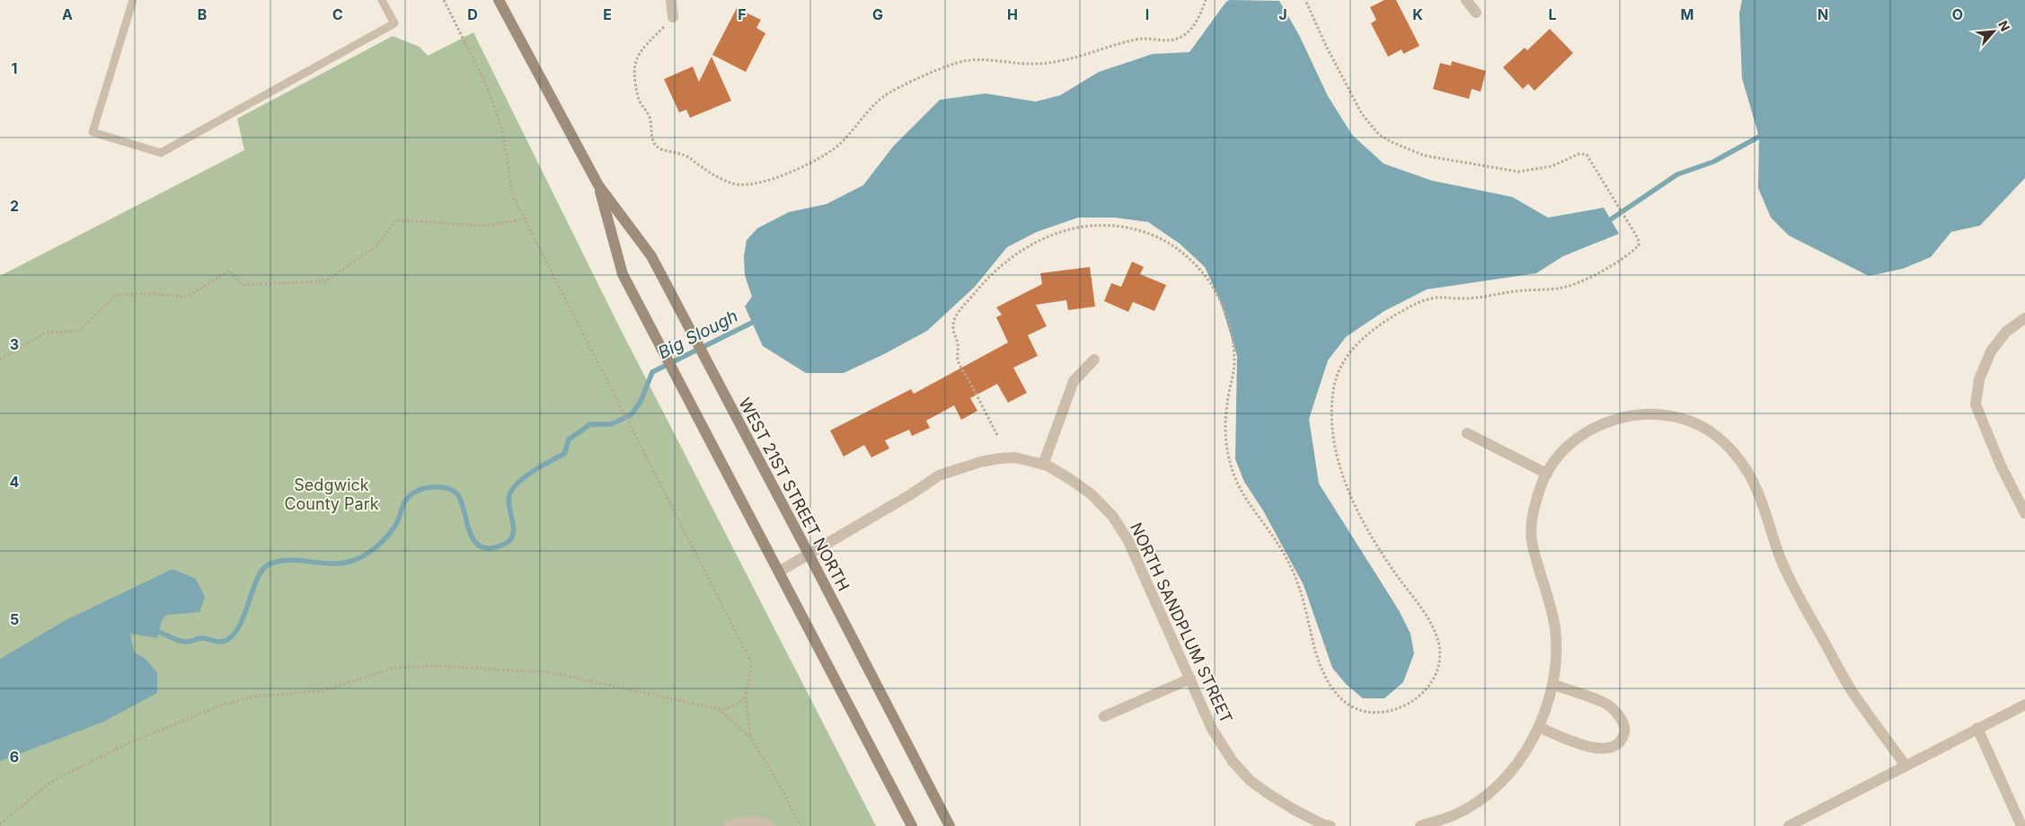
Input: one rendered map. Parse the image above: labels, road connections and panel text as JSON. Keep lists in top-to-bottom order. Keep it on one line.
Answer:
{"streets":{"main road":["WEST 21ST STREET NORTH"],"street":["NORTH SANDPLUM STREET"]},"crossings":[["WEST 21ST STREET NORTH","NORTH SANDPLUM STREET"]],"water":["Big Slough"],"parks":["Sedgwick County Park"],"north":"top right","grid":{"columns":["A","B","C","D","E","F","G","H","I","J","K","L","M","N","O"],"rows":["1","2","3","4","5","6"]}}
